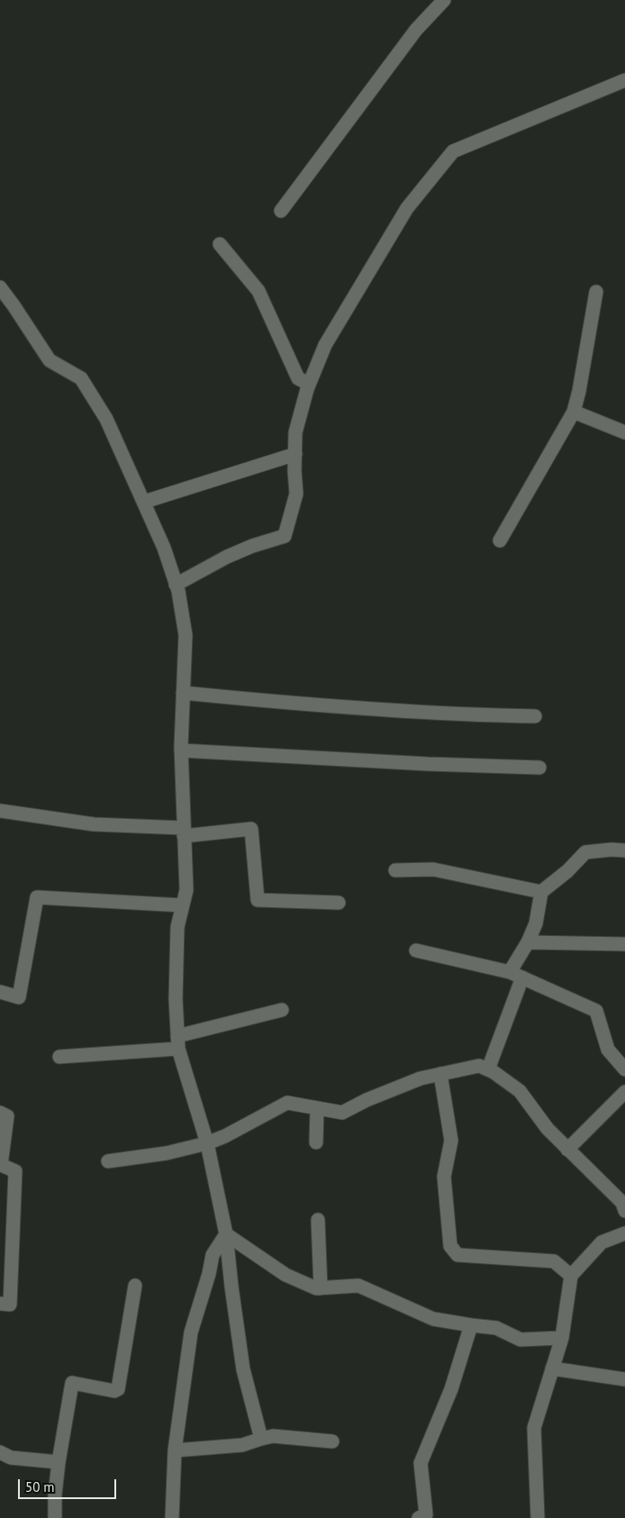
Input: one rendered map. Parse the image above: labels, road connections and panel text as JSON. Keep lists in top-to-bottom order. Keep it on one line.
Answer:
{"scale_bar":"50 m"}
